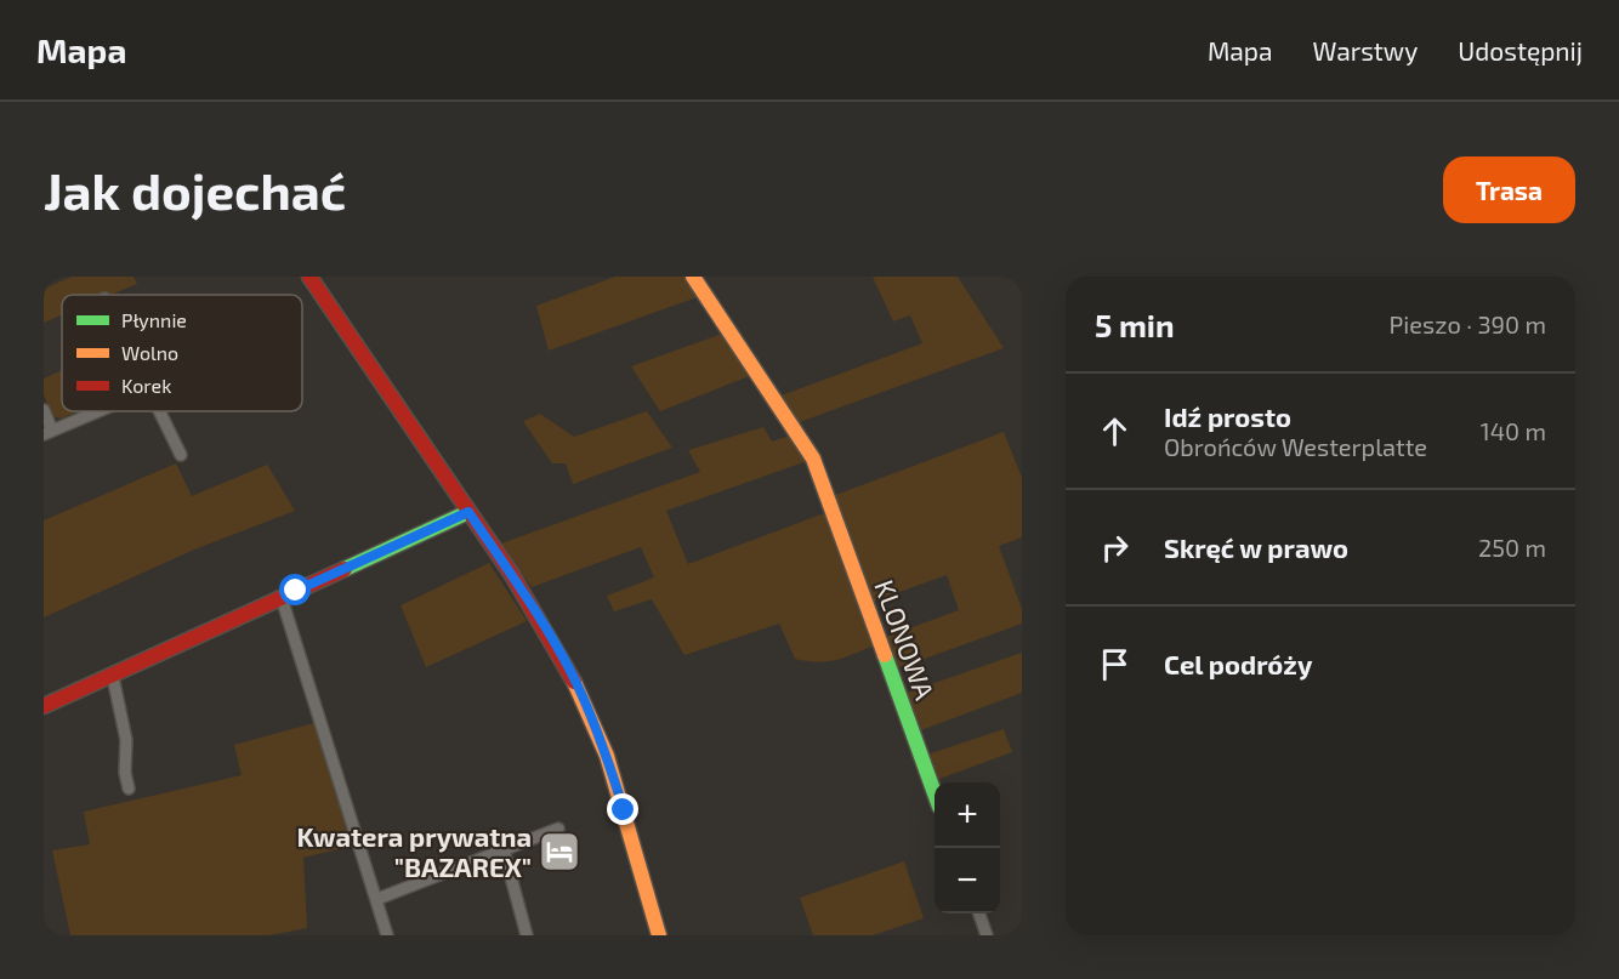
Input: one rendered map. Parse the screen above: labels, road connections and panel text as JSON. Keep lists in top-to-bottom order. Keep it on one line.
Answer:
{"streets":{"street":["KLONOWA"]},"places":{"hotel":["Kwatera prywatna \"BAZAREX\""]},"legend":["Płynnie","Wolno","Korek"],"page":{"header":"Mapa","nav":["Mapa","Warstwy","Udostępnij"],"buttons":"Trasa","title":"Jak dojechać","heading":["5 min","Pieszo · 390 m"],"list":[["Idź prosto","Obrońców Westerplatte","140 m"],["Skręć w prawo","250 m"],"Cel podróży"],"map_buttons":["+","−"]}}
